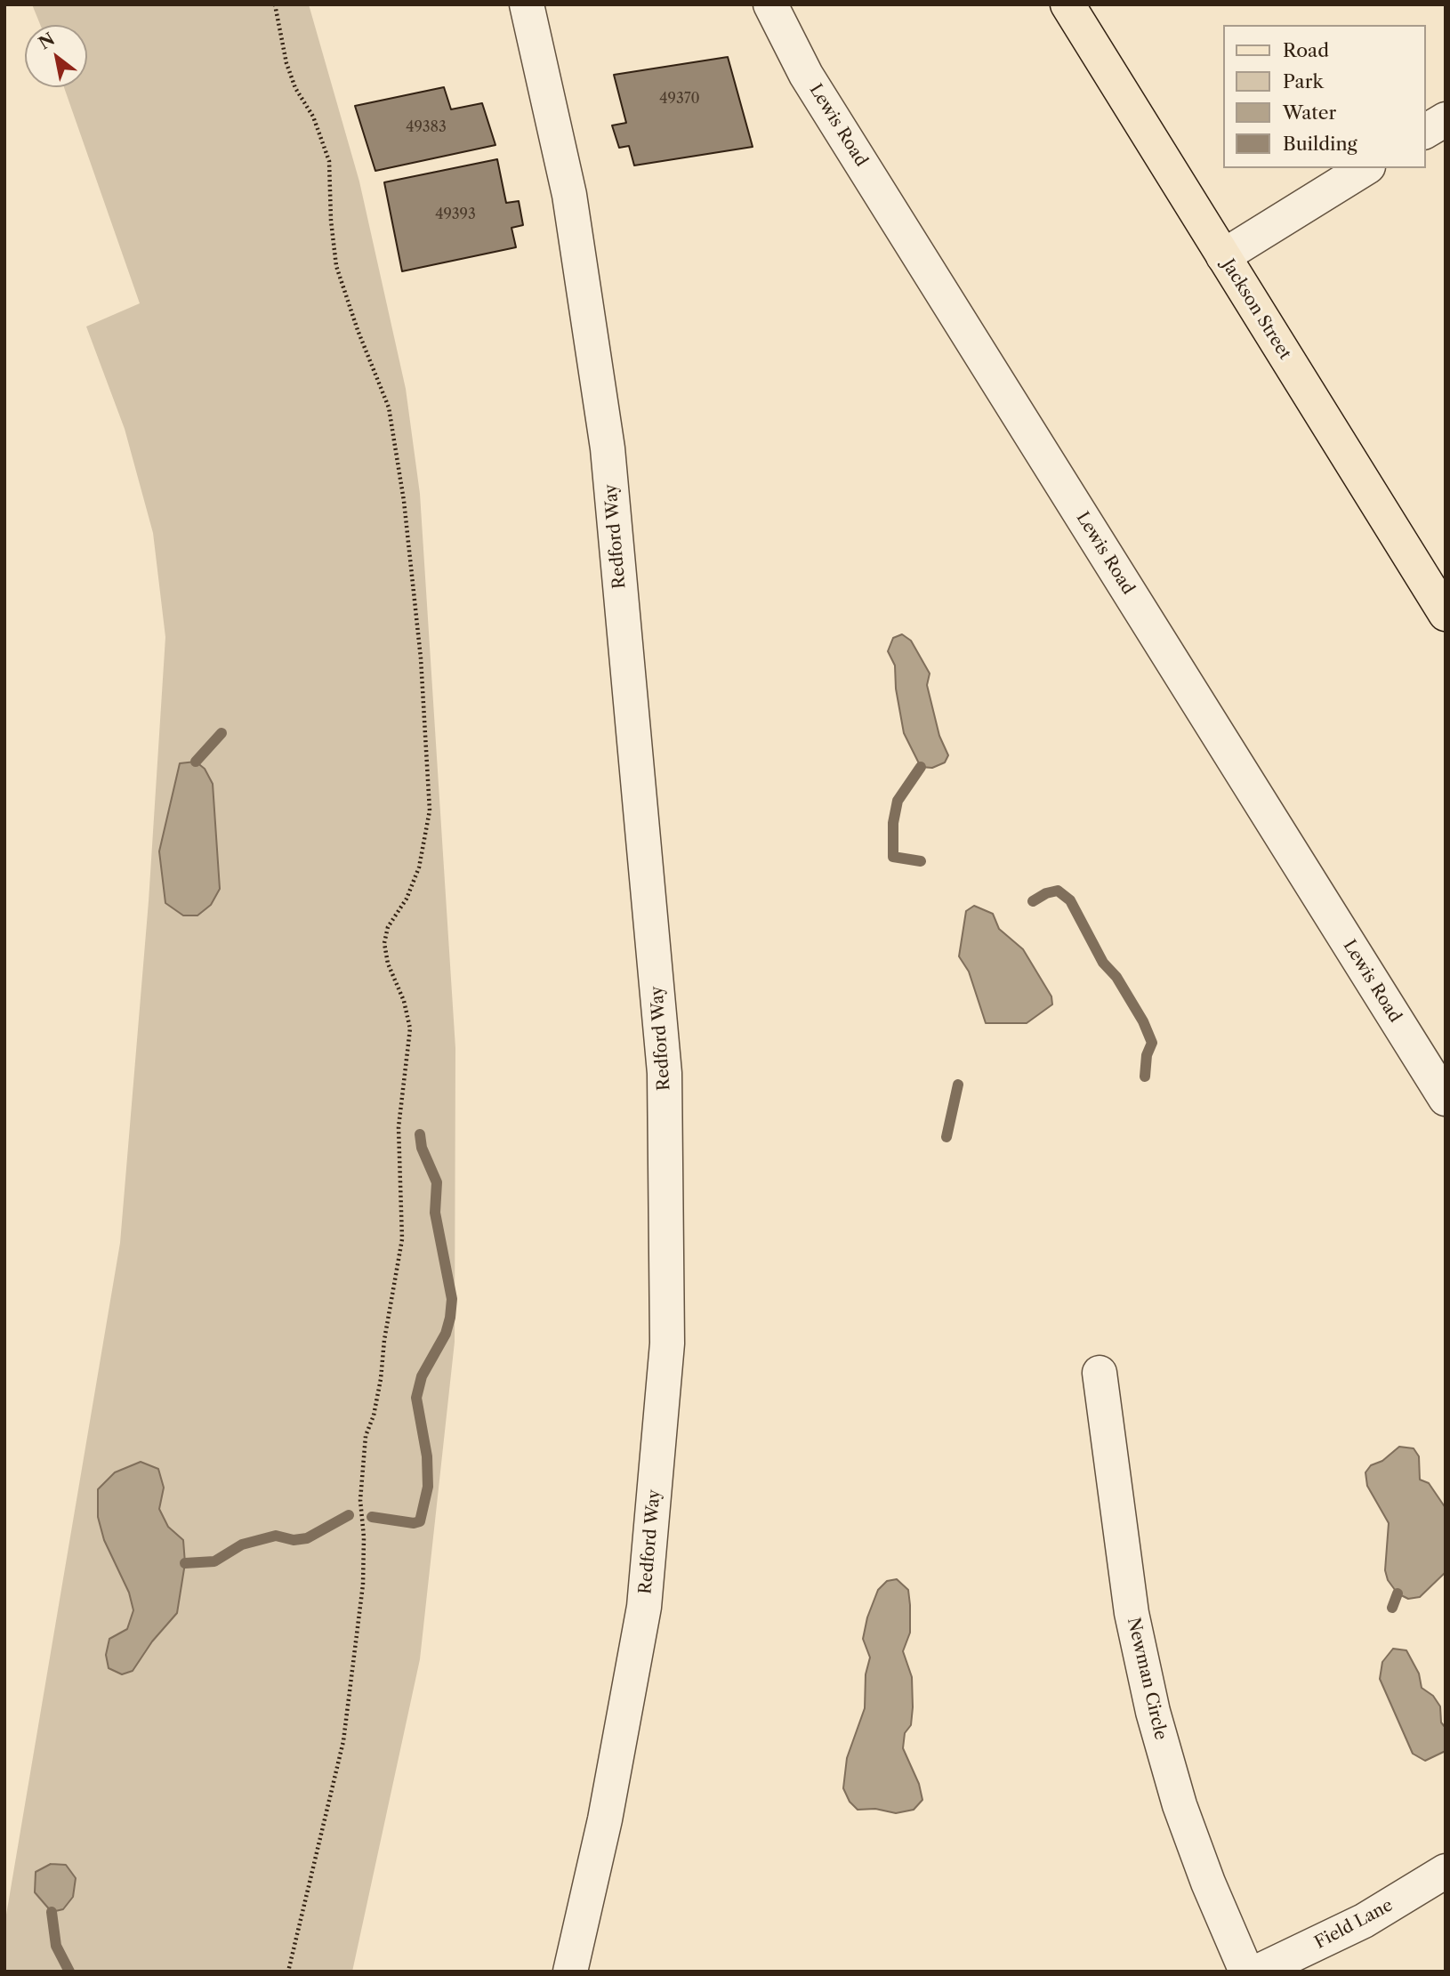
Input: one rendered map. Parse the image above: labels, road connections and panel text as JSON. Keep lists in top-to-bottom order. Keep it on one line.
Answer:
{"streets":{"main road":["Jackson Street"],"street":["Lewis Road","Redford Way","Newman Circle","Field Lane"]},"house_numbers":["49370","49383","49393"],"legend":["Road","Park","Water","Building"],"north":"top left"}
